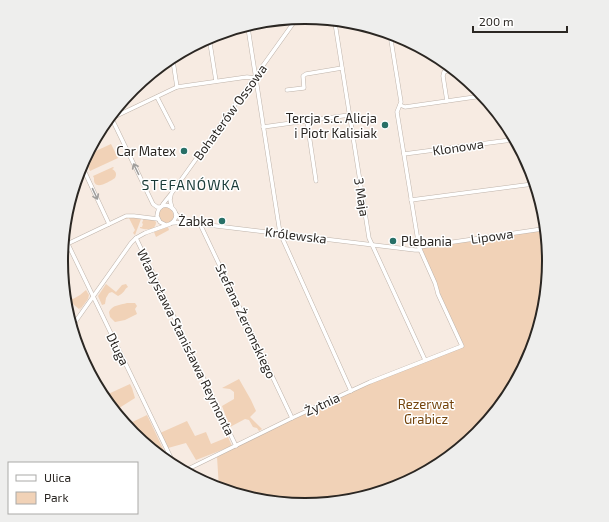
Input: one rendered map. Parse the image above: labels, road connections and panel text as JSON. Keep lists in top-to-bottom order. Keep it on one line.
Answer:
{"streets":{"street":["Bohaterów Ossowa","Klonowa","3 Maja","Królewska","Lipowa","Stefana Żeromskiego","Władysława Stanisława Reymonta","Długa","Żytnia"]},"crossings":[["Bohaterów Ossowa","Królewska"],["3 Maja","Królewska"],["3 Maja","Żytnia"],["Królewska","Lipowa"],["Królewska","Stefana Żeromskiego"],["Królewska","Żytnia"],["Lipowa","Żytnia"],["Stefana Żeromskiego","Żytnia"],["Władysława Stanisława Reymonta","Żytnia"]],"districts":["STEFANÓWKA"],"parks":["Rezerwat Grabicz"],"places":["Tercja s.c. Alicja i Piotr Kalisiak","Car Matex","Żabka","Plebania"],"legend":["Ulica","Park"],"scale_bar":"200 m"}
